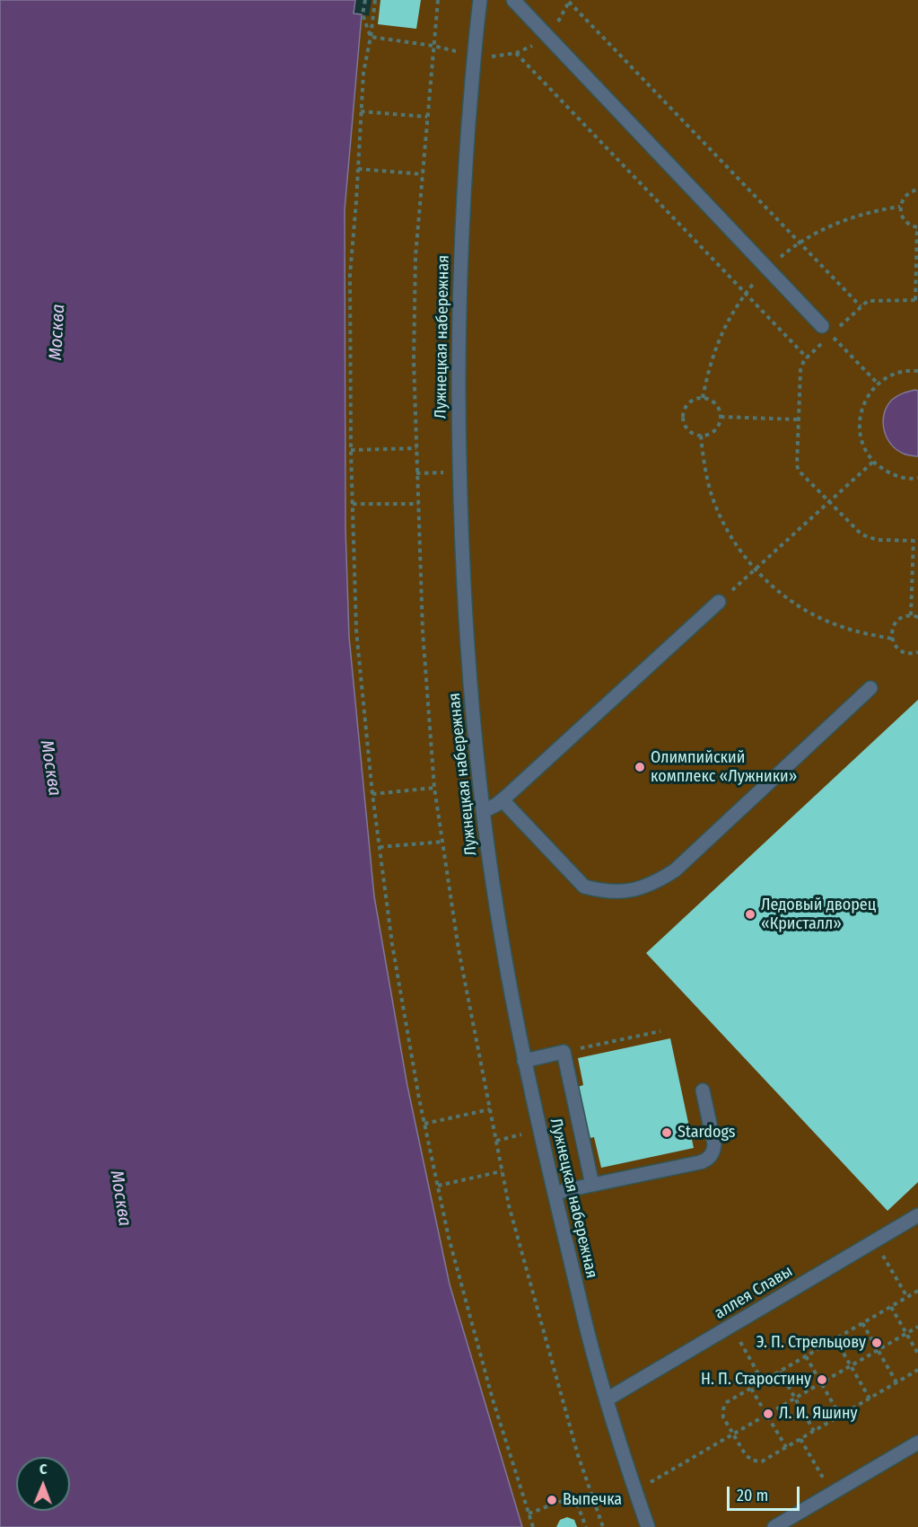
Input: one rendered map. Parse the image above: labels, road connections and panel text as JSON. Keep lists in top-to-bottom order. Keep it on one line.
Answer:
{"streets":{"street":["Лужнецкая набережная","аллея Славы"]},"crossings":[["Лужнецкая набережная","аллея Славы"]],"water":["Москва"],"places":["Олимпийский комплекс «Лужники»","Ледовый дворец «Кристалл»","Stardogs","Э. П. Стрельцову","Н. П. Старостину","Л. И. Яшину","Выпечка"],"scale_bar":"20 m","north":"top"}
